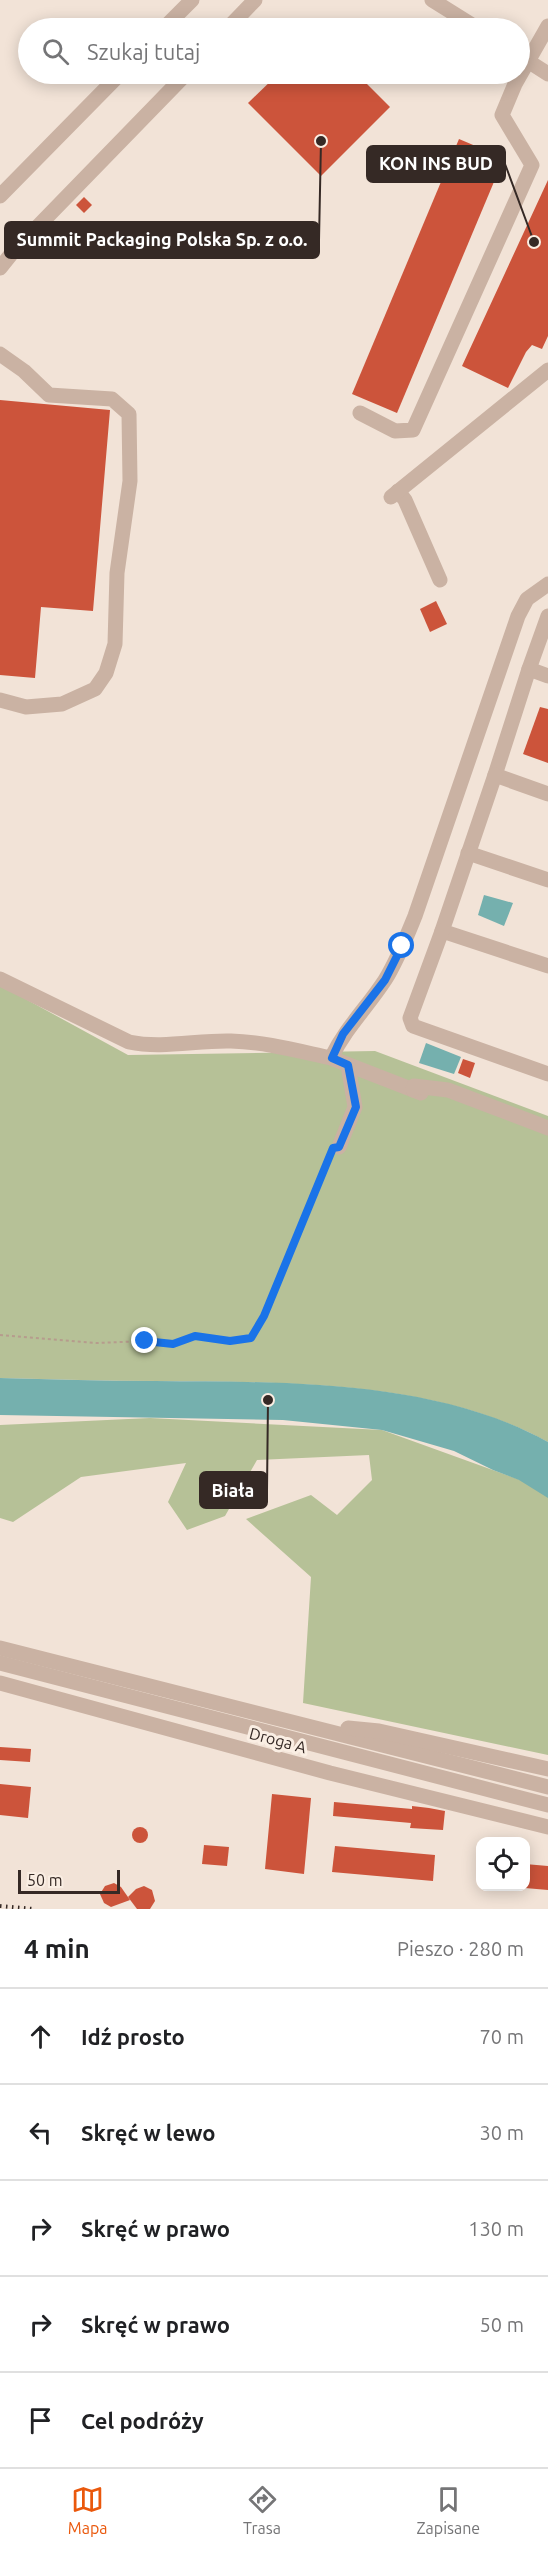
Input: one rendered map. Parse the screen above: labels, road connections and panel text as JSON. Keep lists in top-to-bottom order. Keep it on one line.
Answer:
{"streets":{"street":["Droga A"]},"places":["Summit Packaging Polska Sp. z o.o.","KON INS BUD","Biała"],"scale_bar":"50 m","page":{"search":"Szukaj tutaj","scale":"50 m","heading":["4 min","Pieszo · 280 m"],"list":[["Idź prosto","70 m"],["Skręć w lewo","30 m"],["Skręć w prawo","130 m"],["Skręć w prawo","50 m"],"Cel podróży"],"nav":["Mapa","Trasa","Zapisane"]}}
